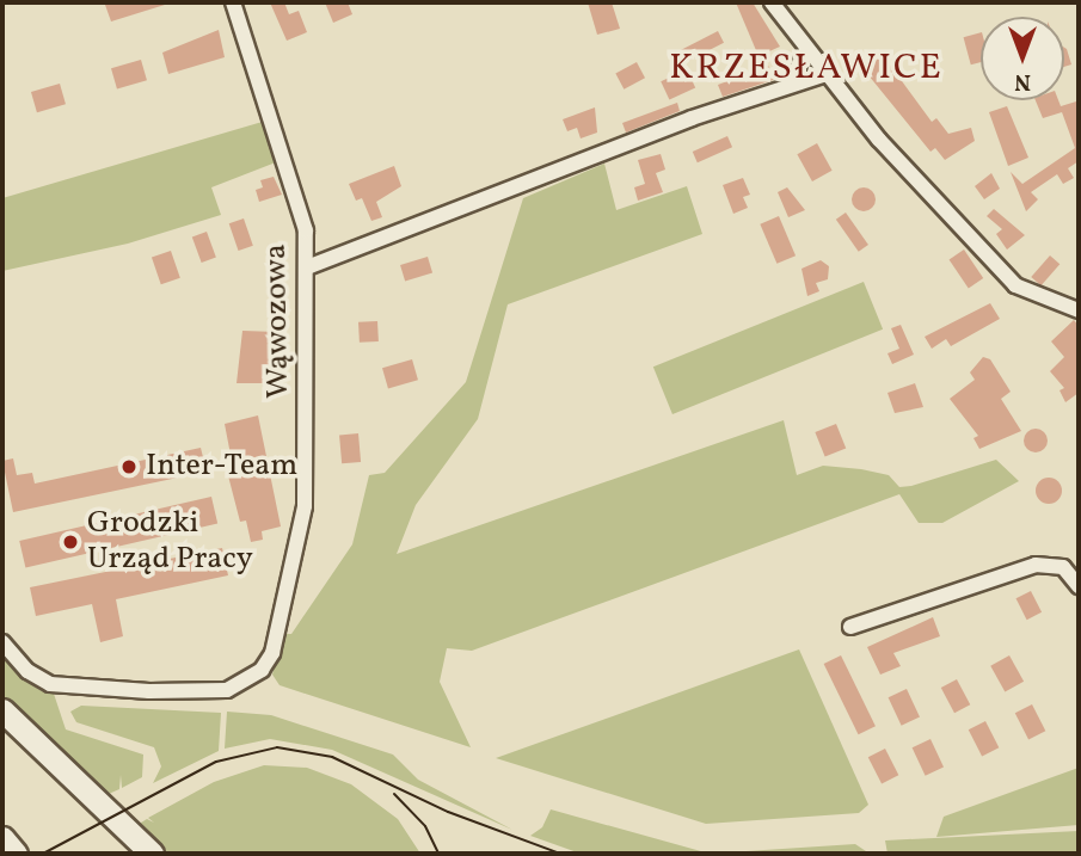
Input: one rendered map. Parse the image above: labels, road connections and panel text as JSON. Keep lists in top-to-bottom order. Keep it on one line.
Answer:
{"streets":{"street":["Wąwozowa"]},"districts":["KRZESŁAWICE"],"places":["Inter-Team","Grodzki Urząd Pracy"],"north":"bottom"}
